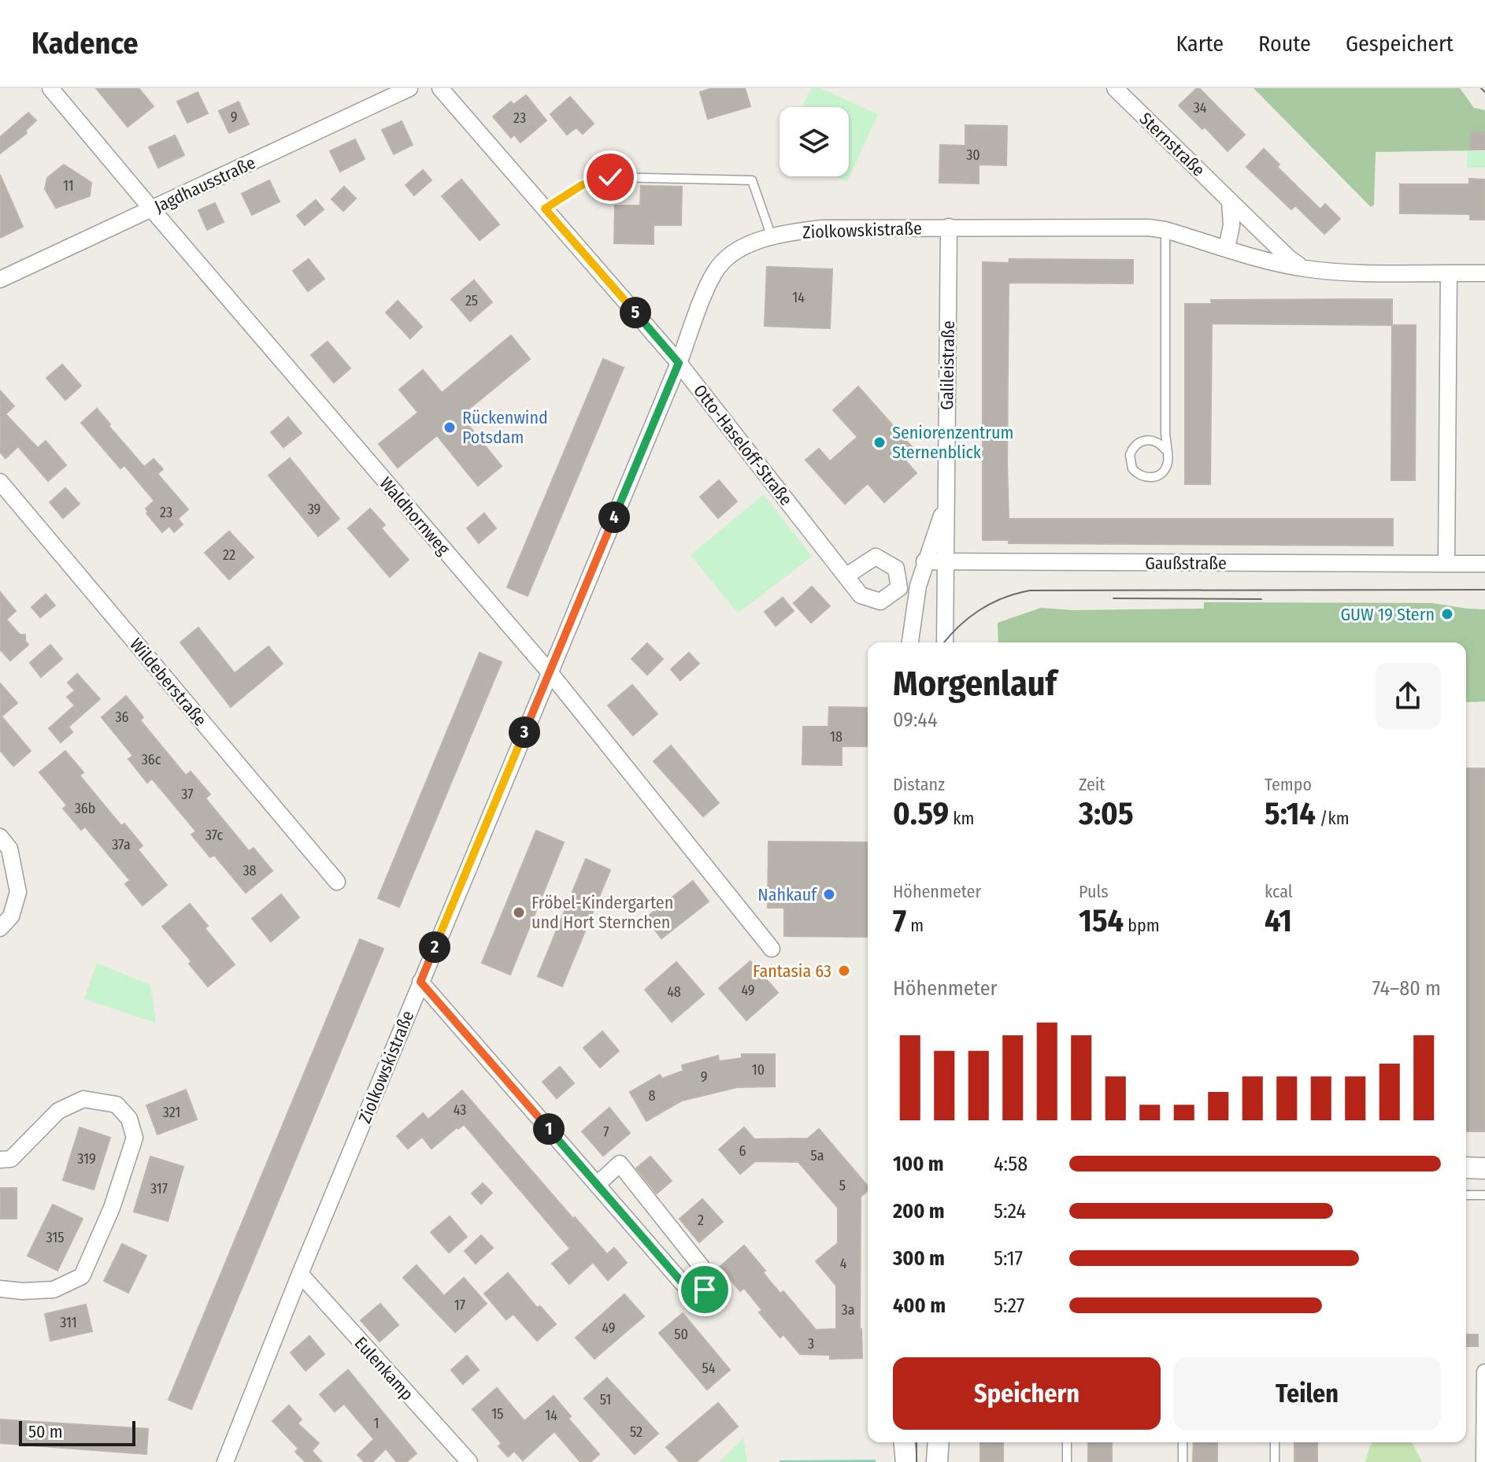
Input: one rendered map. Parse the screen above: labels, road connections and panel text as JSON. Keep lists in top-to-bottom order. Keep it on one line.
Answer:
{"streets":{"street":["Sternstraße","Jagdhausstraße","Ziolkowskistraße","Galileistraße","Otto-Haseloff-Straße","Waldhornweg","Gaußstraße","Wildeberstraße","Eulenkamp"]},"crossings":[["Jagdhausstraße","Waldhornweg"],["Ziolkowskistraße","Galileistraße"],["Ziolkowskistraße","Otto-Haseloff-Straße"],["Ziolkowskistraße","Waldhornweg"],["Ziolkowskistraße","Eulenkamp"],["Galileistraße","Gaußstraße"]],"places":["Rückenwind Potsdam","Seniorenzentrum Sternenblick","GUW 19 Stern","Nahkauf","Fröbel-Kindergarten und Hort Sternchen","Fantasia 63"],"house_numbers":["34","9","23","30","11","14","25","39","23","22","36","18","36c","37","36b","37c","37a","38","49","48","10","9","8","43","321","7","6","5a","319","5","317","2","315","4","17","3a","311","49","50","3","54","51","15","14","1","52"],"scale_bar":"50 m","page":{"header":"Kadence","nav":["Karte","Route","Gespeichert"],"pins":["5","4","3","2","1"],"heading":["Morgenlauf","09:44"],"stats":[["Distanz","0.59 km"],["Zeit","3:05"],["Tempo","5:14 /km"],["Höhenmeter","7 m"],["Puls","154 bpm"],["kcal","41"]],"chart":["Höhenmeter","74–80 m"],"list":[{"name":"100 m","note":"4:58"},{"name":"200 m","note":"5:24"},{"name":"300 m","note":"5:17"},{"name":"400 m","note":"5:27"}],"buttons":["Speichern","Teilen"],"scale":"50 m"}}
